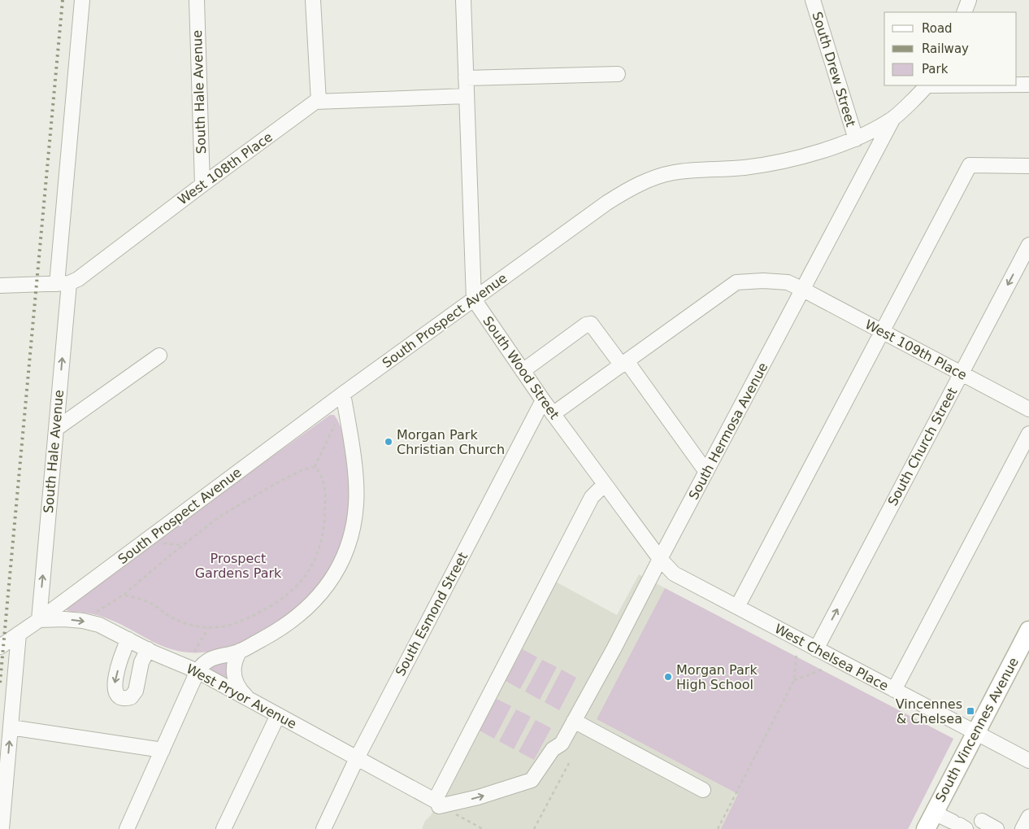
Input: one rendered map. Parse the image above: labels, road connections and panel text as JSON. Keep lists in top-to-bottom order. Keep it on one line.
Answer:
{"streets":{"main road":["South Vincennes Avenue"],"street":["South Drew Street","South Hale Avenue","West 108th Place","South Prospect Avenue","West 109th Place","South Wood Street","South Hermosa Avenue","South Church Street","South Esmond Street","West Chelsea Place","West Pryor Avenue"]},"crossings":[["South Drew Street","South Prospect Avenue"],["South Hale Avenue","West 108th Place"],["South Hale Avenue","South Prospect Avenue"],["South Hale Avenue","West Pryor Avenue"],["South Prospect Avenue","South Wood Street"],["South Prospect Avenue","South Hermosa Avenue"],["South Prospect Avenue","West Pryor Avenue"],["West 109th Place","South Wood Street"],["West 109th Place","South Hermosa Avenue"],["West 109th Place","South Church Street"],["South Wood Street","South Hermosa Avenue"],["South Wood Street","South Esmond Street"],["South Wood Street","West Chelsea Place"],["South Hermosa Avenue","West Chelsea Place"],["South Hermosa Avenue","West Pryor Avenue"],["South Church Street","West Chelsea Place"],["South Esmond Street","West Pryor Avenue"],["West Chelsea Place","South Vincennes Avenue"]],"one_way":["South Hale Avenue"],"parks":["Prospect Gardens Park"],"places":{"other":["Morgan Park Christian Church","Morgan Park High School"],"transit":["Vincennes & Chelsea"]},"legend":["Road","Railway","Park"]}
